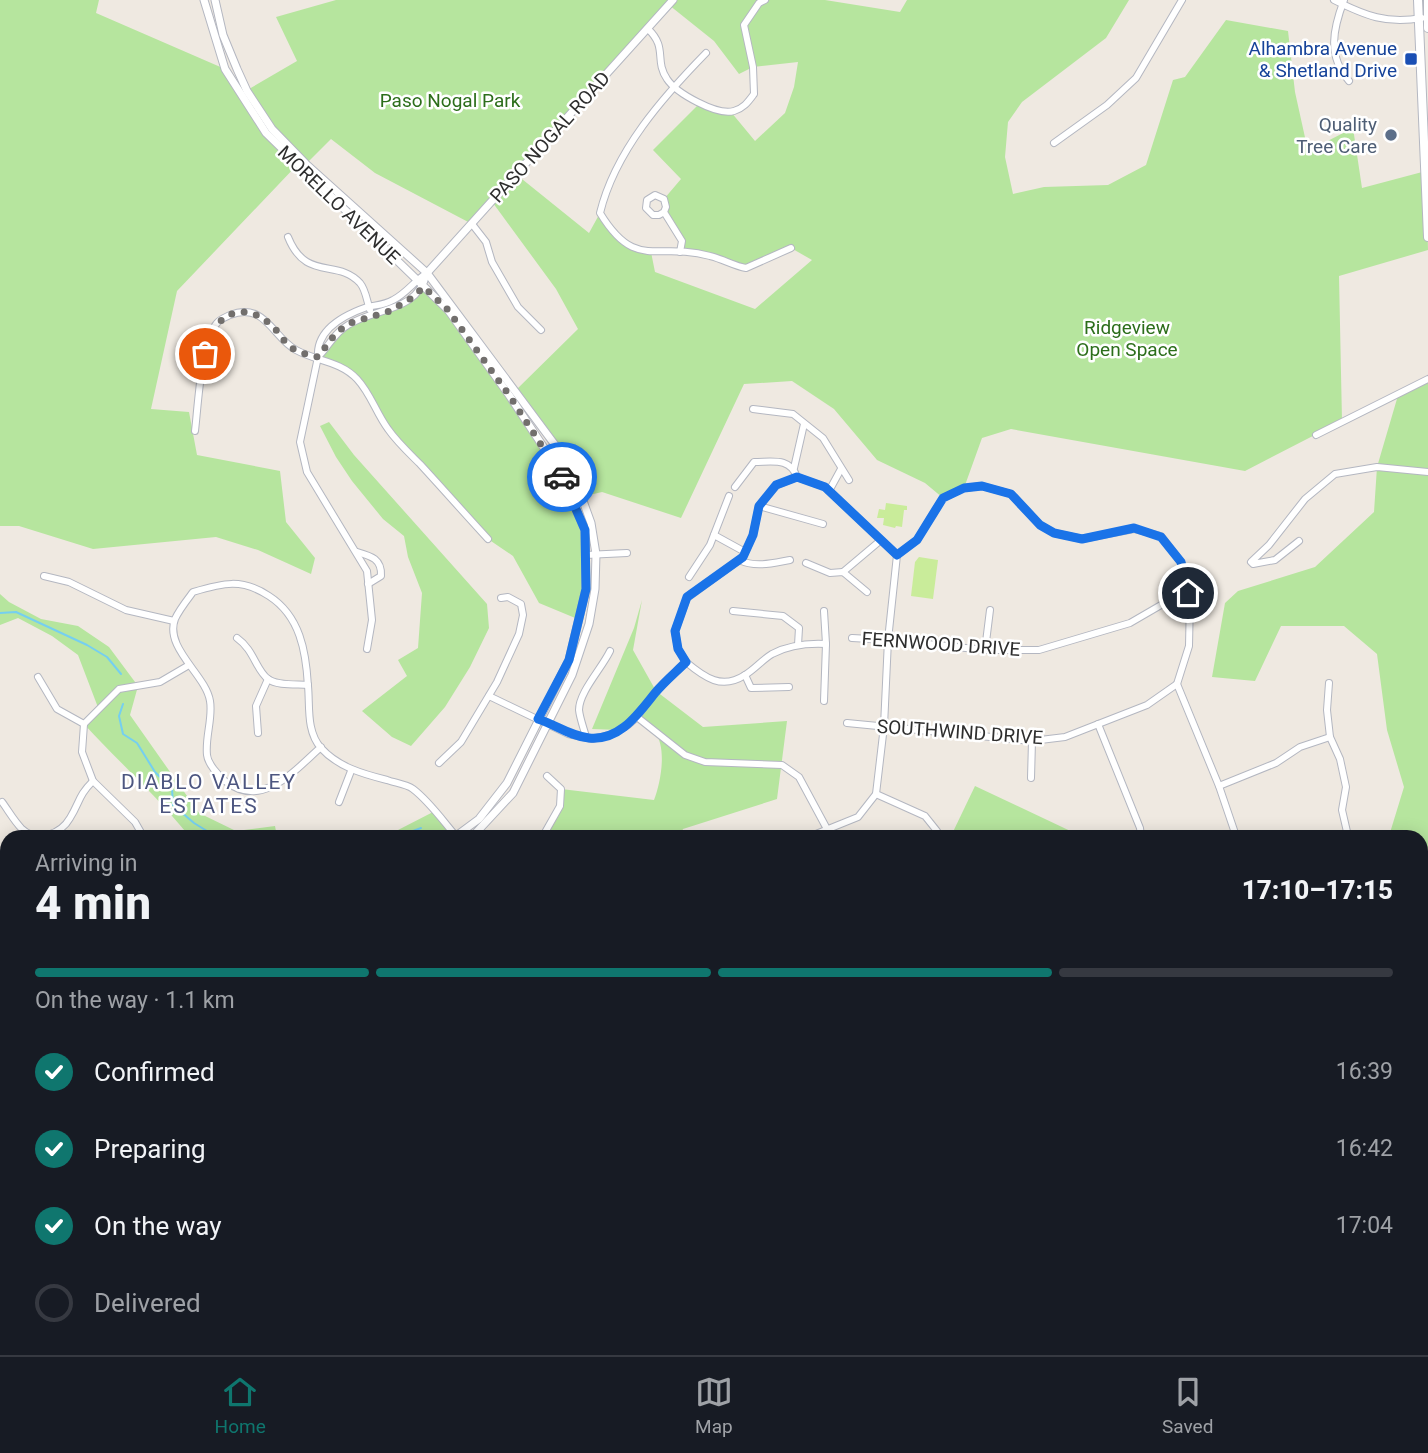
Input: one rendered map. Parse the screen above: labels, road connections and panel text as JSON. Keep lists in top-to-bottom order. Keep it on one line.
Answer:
{"streets":{"street":["PASO NOGAL ROAD","MORELLO AVENUE","FERNWOOD DRIVE","SOUTHWIND DRIVE"]},"crossings":[["PASO NOGAL ROAD","MORELLO AVENUE"]],"districts":["DIABLO VALLEY ESTATES"],"parks":["Paso Nogal Park","Ridgeview Open Space"],"places":{"transit":["Alhambra Avenue & Shetland Drive"],"other":["Quality Tree Care"]},"page":{"heading":["4 min","Arriving in","17:10–17:15"],"bar":"On the way · 1.1 km","list":[["Confirmed","16:39"],["Preparing","16:42"],["On the way","17:04"],"Delivered"],"tabs":["Home","Map","Saved"]}}
